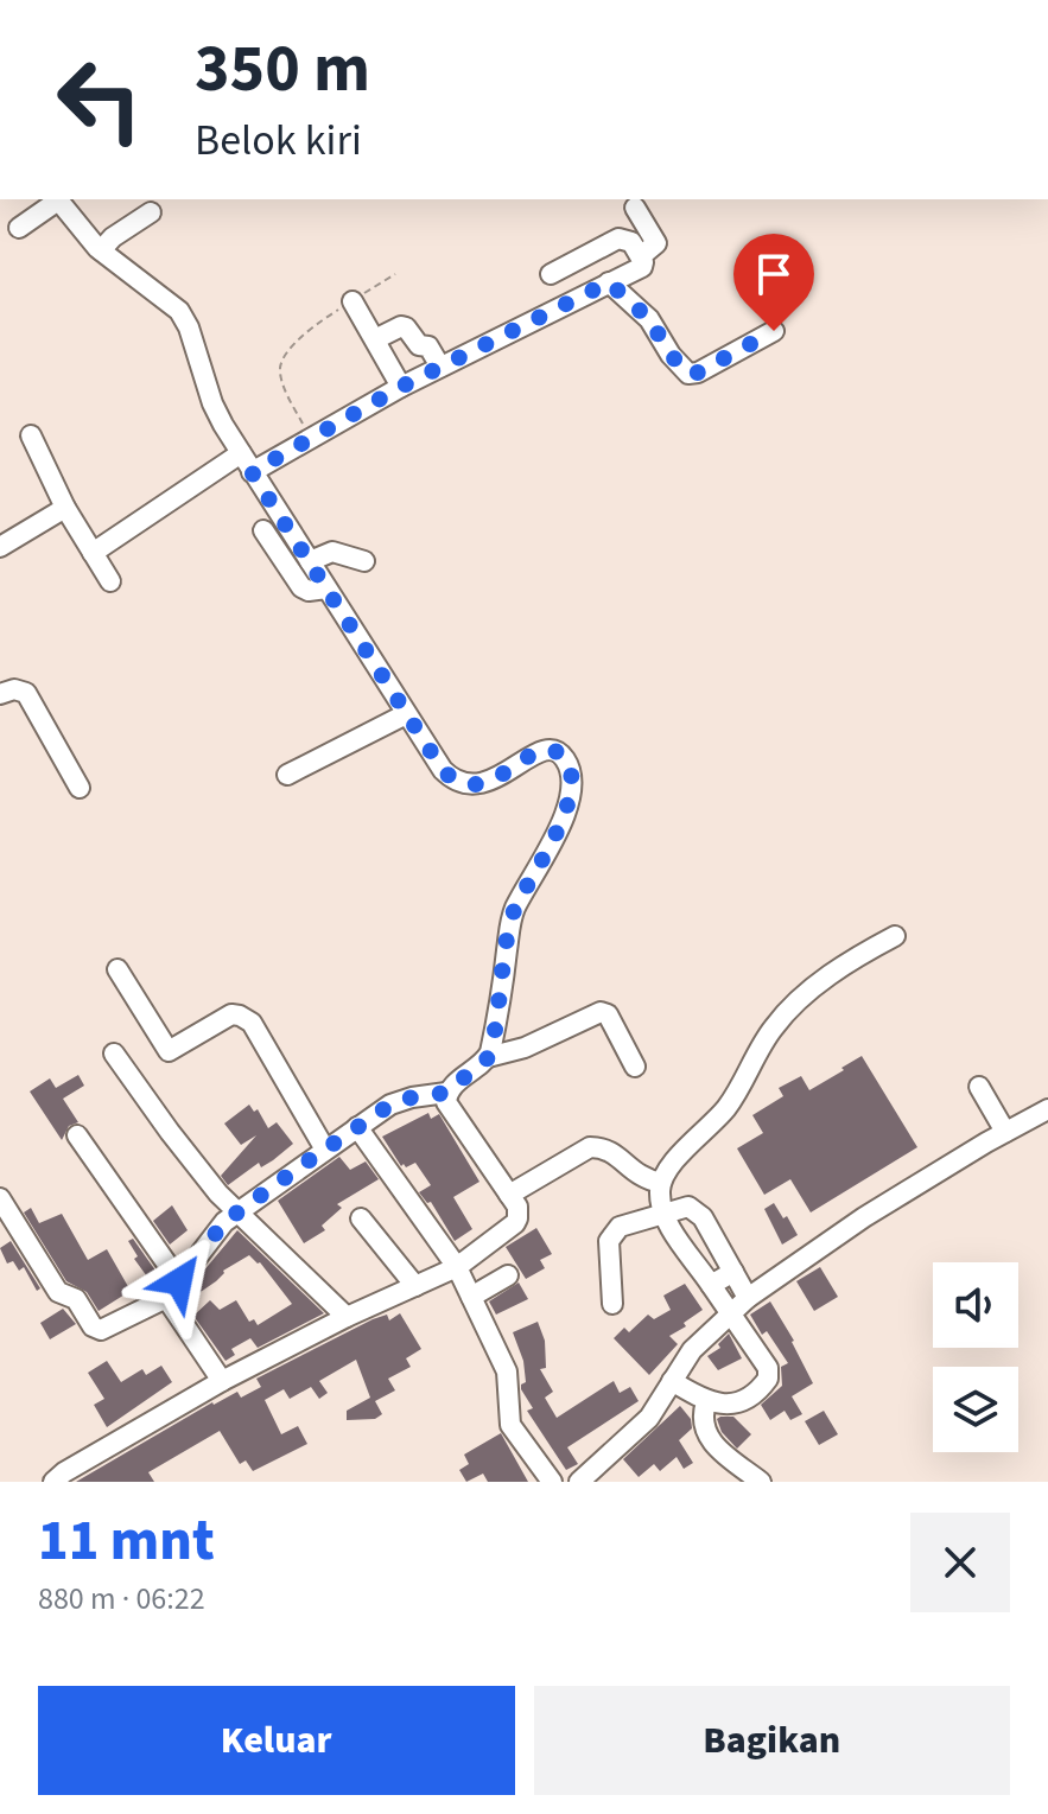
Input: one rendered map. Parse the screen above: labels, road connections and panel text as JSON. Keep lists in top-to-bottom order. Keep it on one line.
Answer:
{"page":{"turn":["350 m","Belok kiri"],"heading":["11 mnt","880 m · 06:22"],"buttons":["Keluar","Bagikan"]}}
